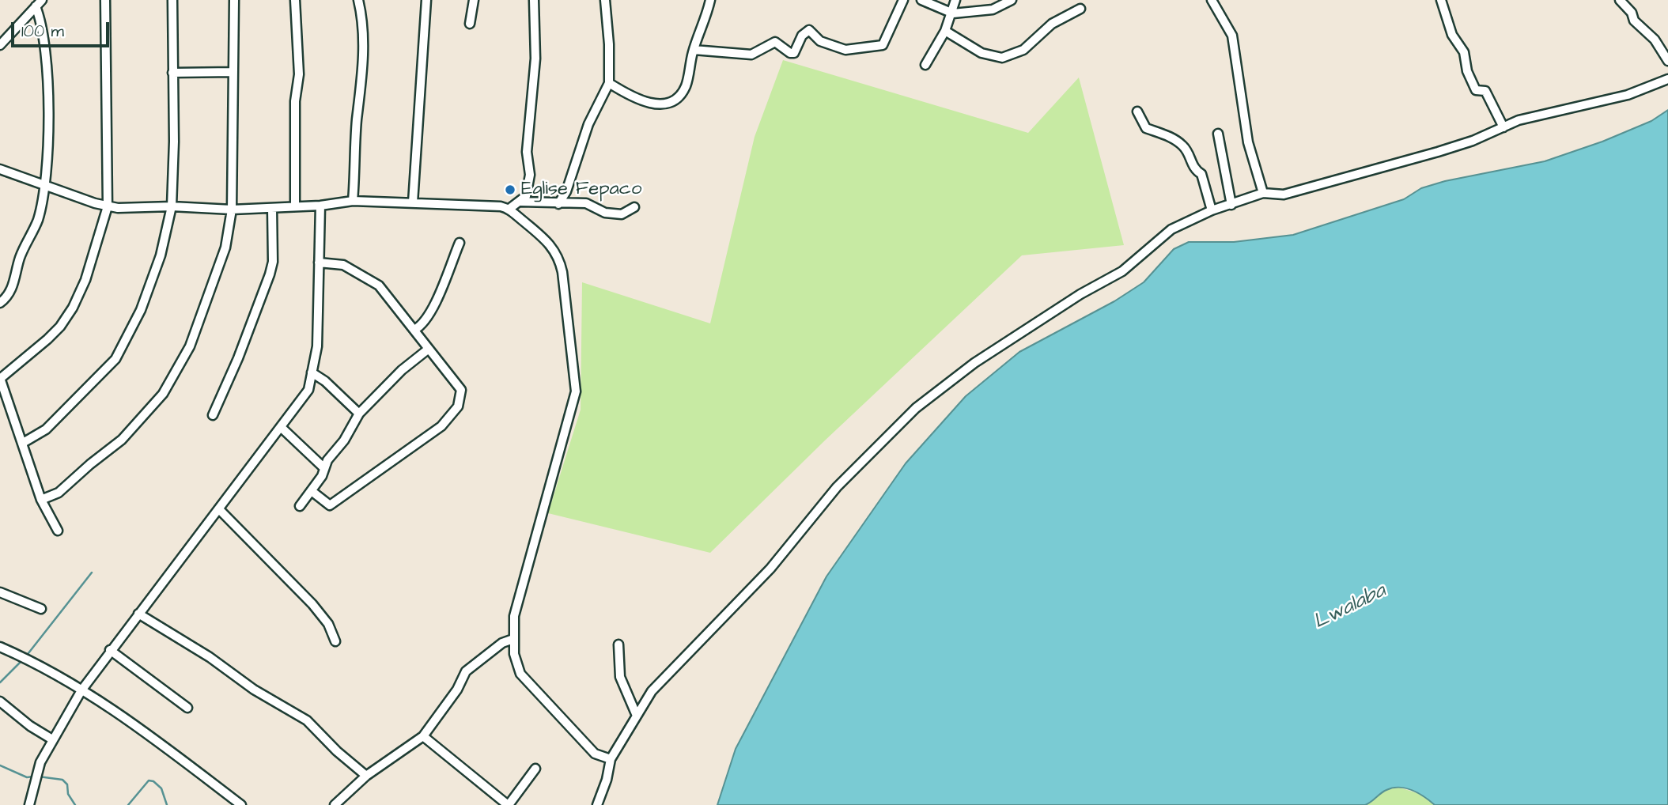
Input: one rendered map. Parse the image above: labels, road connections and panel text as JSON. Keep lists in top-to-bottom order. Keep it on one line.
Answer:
{"water":["Lwalaba"],"places":["Eglise Fepaco"],"scale_bar":"100 m"}
